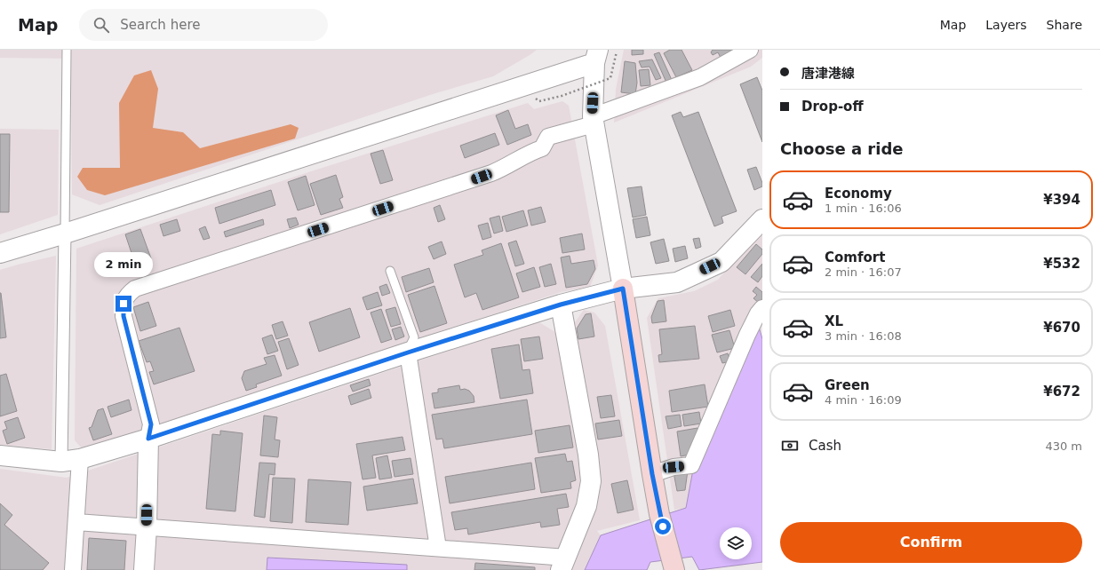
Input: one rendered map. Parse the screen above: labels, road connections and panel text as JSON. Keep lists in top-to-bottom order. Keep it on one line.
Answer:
{"page":{"header":"Map","search":"Search here","nav":["Map","Layers","Share"],"banner":["唐津港線","Drop-off"],"heading":"Choose a ride","list":[{"name":"Economy","note":"1 min · 16:06","value":"¥394"},{"name":"Comfort","note":"2 min · 16:07","value":"¥532"},{"name":"XL","note":"3 min · 16:08","value":"¥670"},{"name":"Green","note":"4 min · 16:09","value":"¥672"}],"bubble":"2 min","pay":["Cash","430 m"],"buttons":"Confirm"}}
